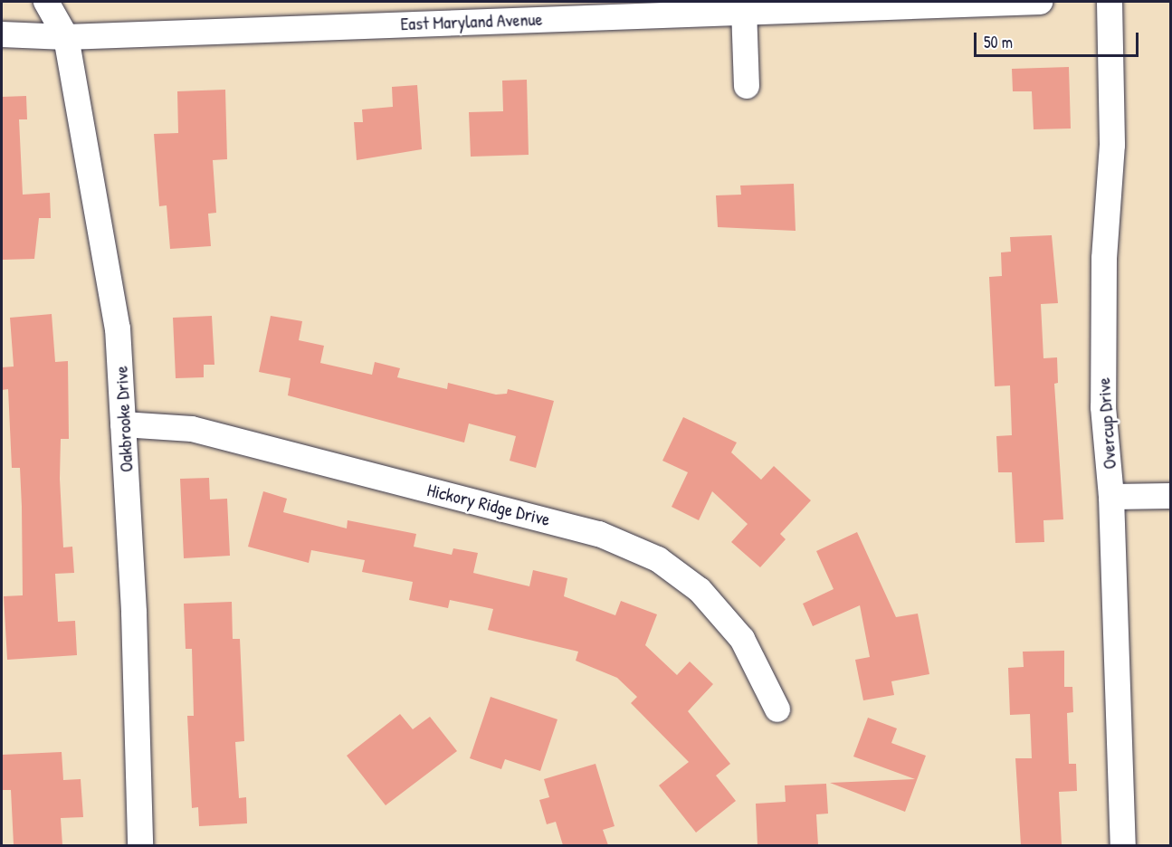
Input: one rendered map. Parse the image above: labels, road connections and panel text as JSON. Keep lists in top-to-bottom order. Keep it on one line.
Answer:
{"streets":{"street":["East Maryland Avenue","Oakbrooke Drive","Overcup Drive","Hickory Ridge Drive"]},"crossings":[["East Maryland Avenue","Oakbrooke Drive"],["Oakbrooke Drive","Hickory Ridge Drive"]],"scale_bar":"50 m"}
